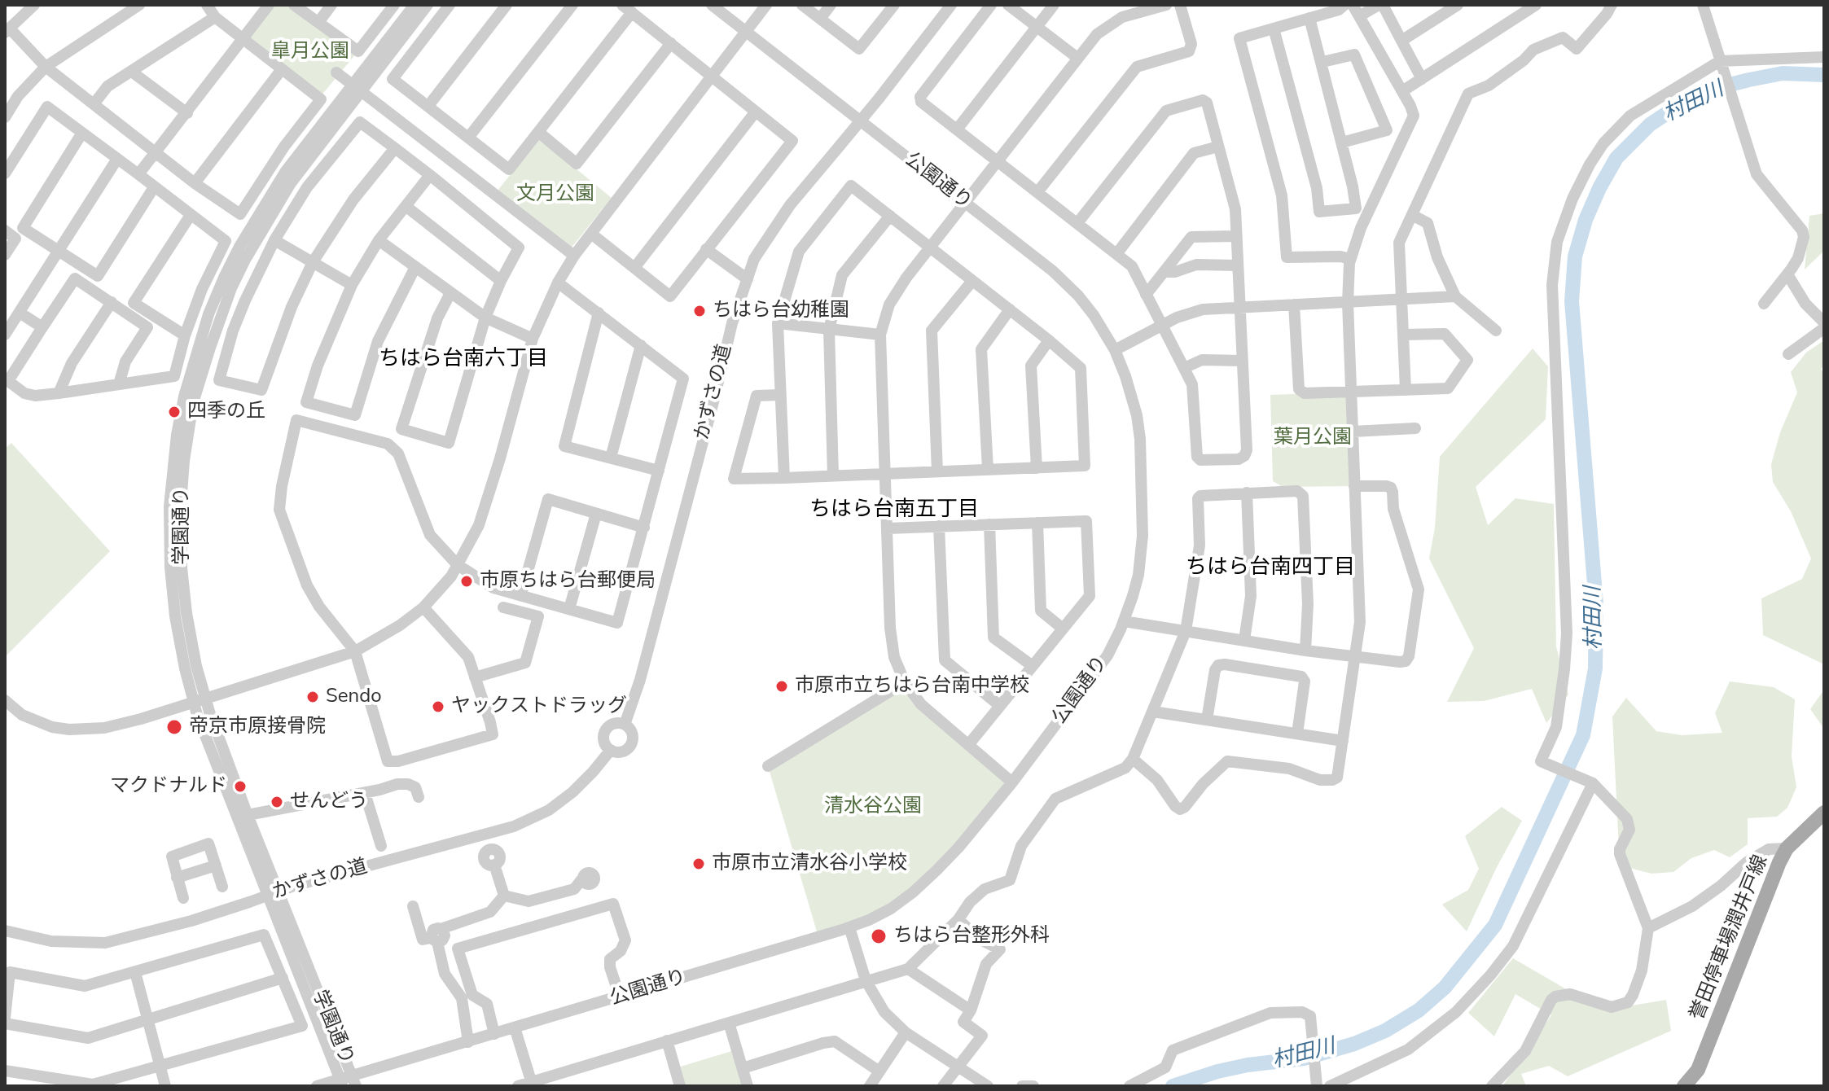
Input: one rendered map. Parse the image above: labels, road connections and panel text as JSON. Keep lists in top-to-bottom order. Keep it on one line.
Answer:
{"streets":{"main road":["誉田停車場潤井戸線"],"street":["公園通り","かずさの道","学園通り"]},"crossings":[["公園通り","学園通り"]],"districts":["ちはら台南六丁目","ちはら台南五丁目","ちはら台南四丁目"],"water":["村田川"],"parks":["皐月公園","文月公園","葉月公園","清水谷公園"],"places":["ちはら台幼稚園","四季の丘","市原ちはら台郵便局","市原市立ちはら台南中学校","Sendo","ヤックストドラッグ","帝京市原接骨院","マクドナルド","せんどう","市原市立清水谷小学校","ちはら台整形外科"]}
